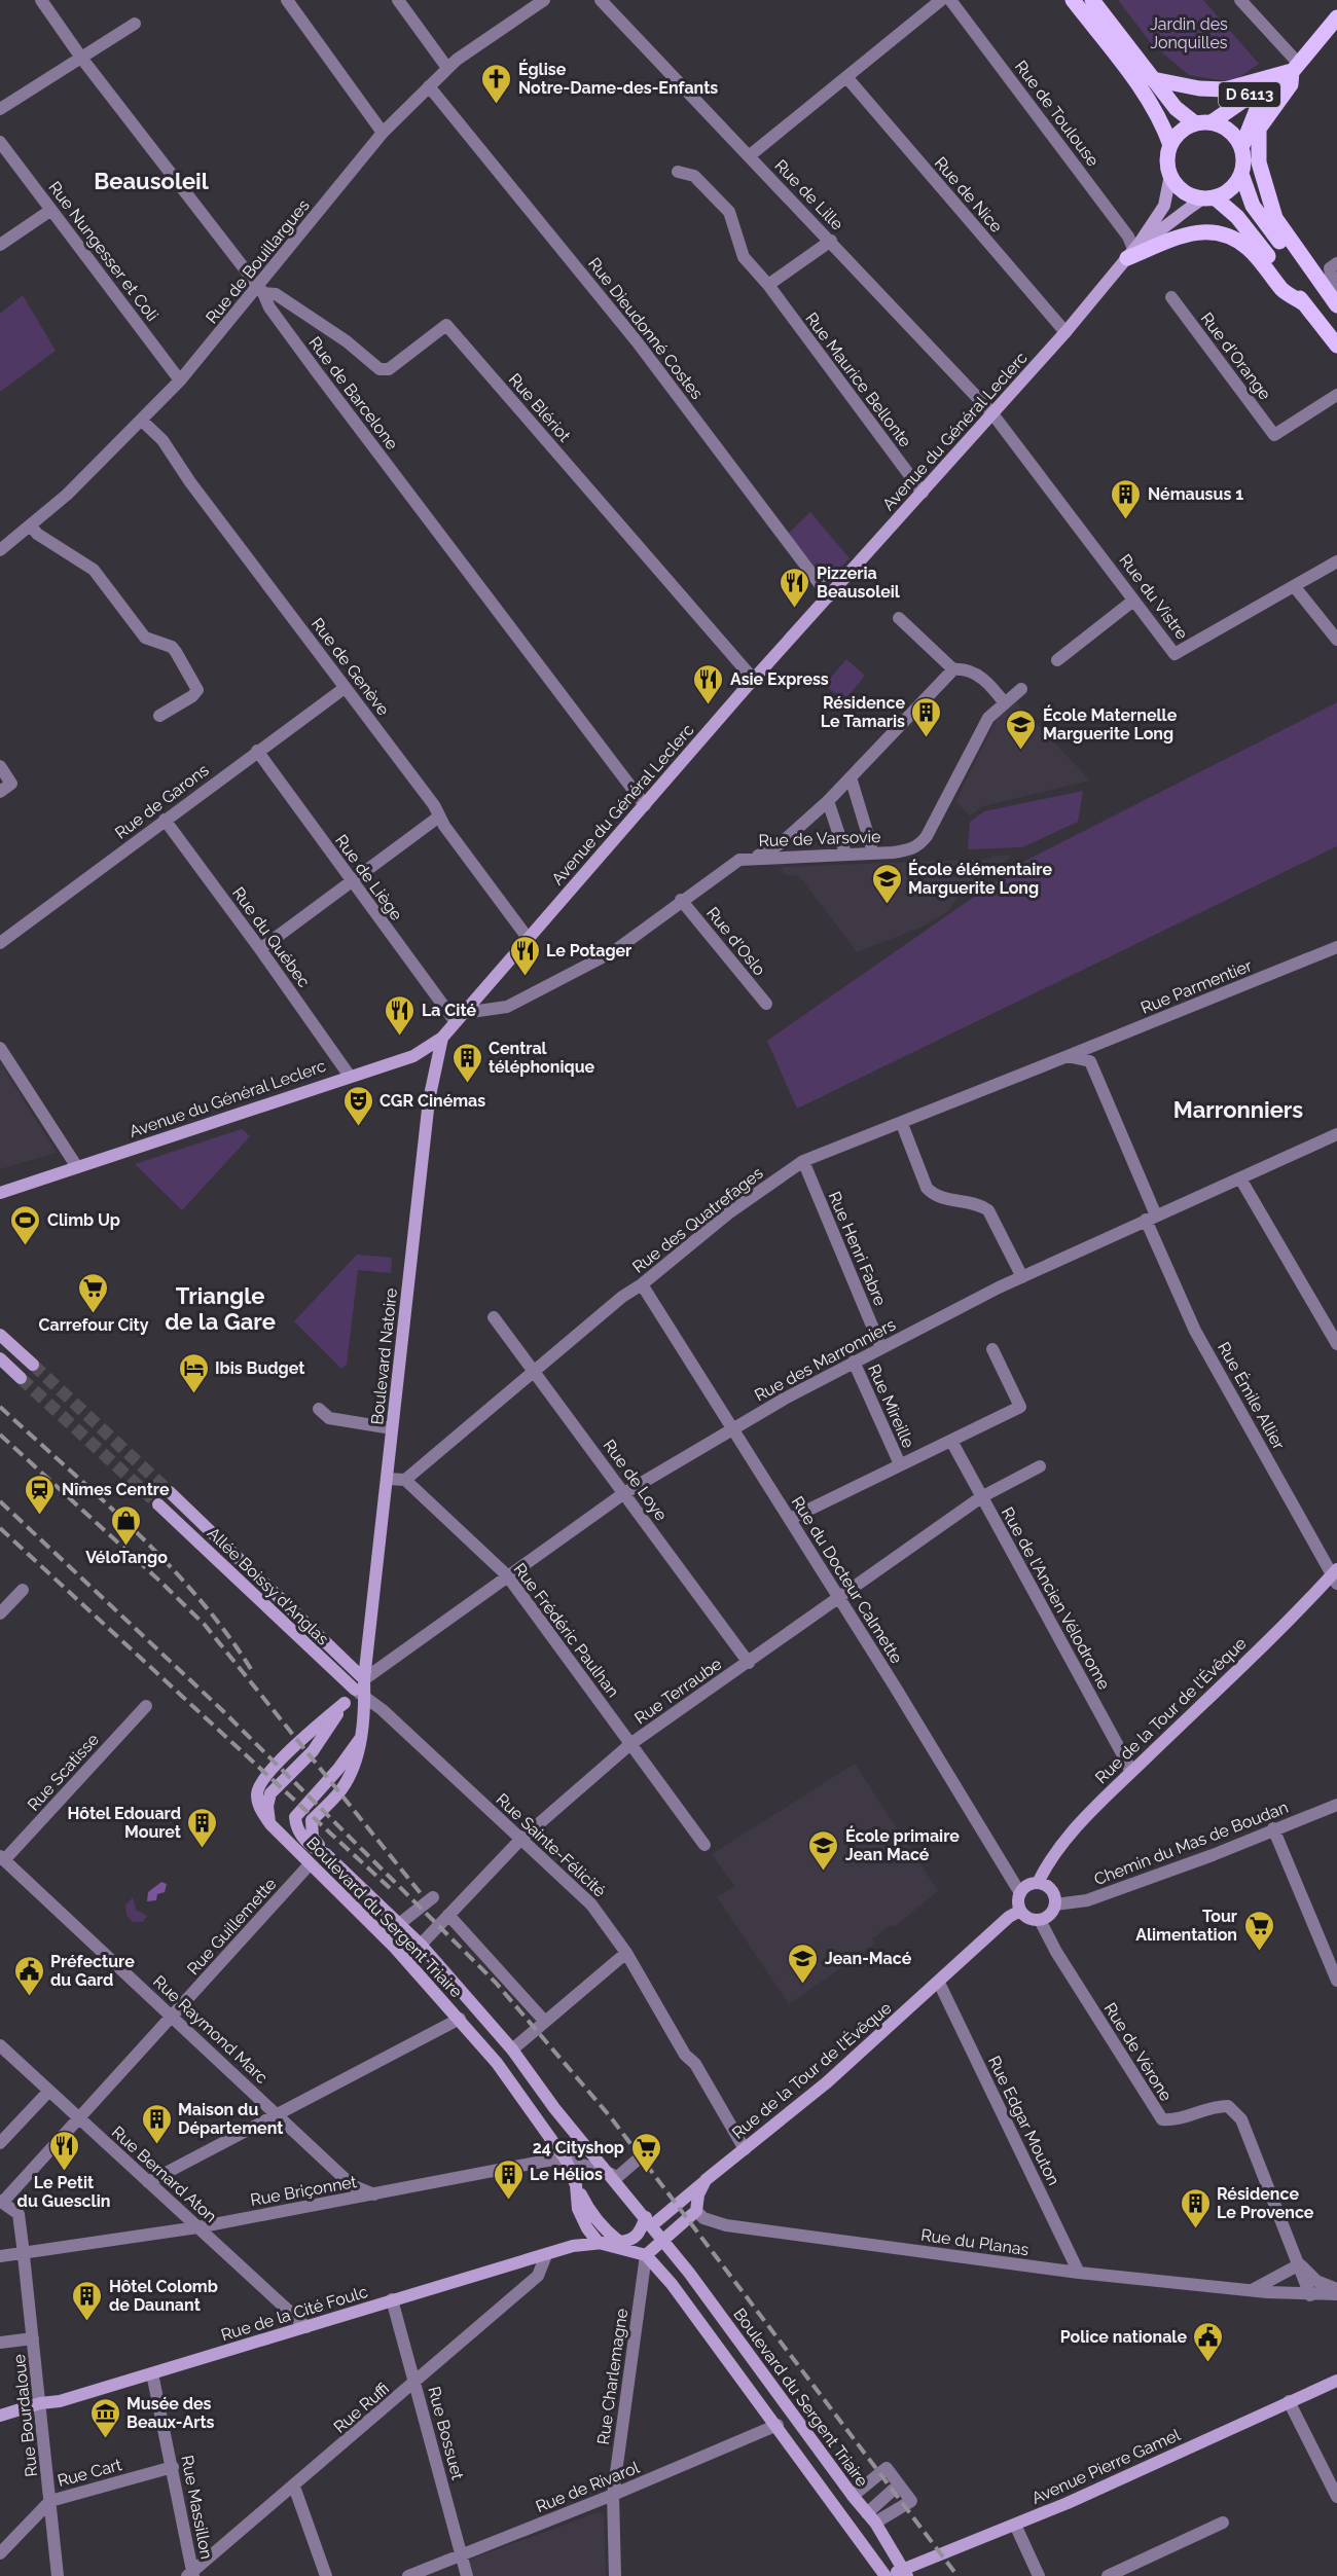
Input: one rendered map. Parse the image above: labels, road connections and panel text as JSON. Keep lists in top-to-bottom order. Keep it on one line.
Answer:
{"streets":{"main road":["D 6113","Avenue du Général Leclerc","Boulevard Natoire","Allée Boissy d'Anglas","Rue de la Tour de l'Évêque","Boulevard du Sergent Triaire","Rue de la Cité Foulc","Avenue Pierre Gamel"],"street":["Rue de Toulouse","Rue de Lille","Rue de Nice","Rue Nungesser et Coli","Rue de Bouillargues","Rue Dieudonné Costes","Rue d'Orange","Rue Maurice Bellonte","Rue de Barcelone","Rue Blériot","Rue du Vistre","Rue de Genève","Rue de Garons","Rue de Varsovie","Rue de Liège","Rue du Québec","Rue d'Oslo","Rue Parmentier","Rue des Quatrefages","Rue Henri Fabre","Rue des Marronniers","Rue Émile Allier","Rue Mireille","Rue de Loye","Rue du Docteur Calmette","Rue de l'Ancien Vélodrome","Rue Frédéric Paulhan","Rue Terraube","Rue Scatisse","Chemin du Mas de Boudan","Rue Sainte-Félicité","Rue Guillemette","Rue Raymond Marc","Rue de Vérone","Rue Edgar Mouton","Rue Bernard Aton","Rue Briçonnet","Rue du Planas","Rue Charlemagne","Rue Ruffi","Rue Bourdaloue","Rue Bossuet","Rue Cart","Rue de Rivarol","Rue Massillon"]},"crossings":[["D 6113","Avenue du Général Leclerc"],["Rue de Toulouse","Avenue du Général Leclerc"],["Rue de Lille","Avenue du Général Leclerc"],["Rue de Lille","Rue du Vistre"],["Rue de Nice","Avenue du Général Leclerc"],["Rue Nungesser et Coli","Rue de Bouillargues"],["Rue de Bouillargues","Rue Dieudonné Costes"],["Rue de Bouillargues","Rue de Barcelone"],["Rue de Bouillargues","Rue Blériot"],["Rue de Bouillargues","Rue de Genève"],["Rue Dieudonné Costes","Avenue du Général Leclerc"],["Rue Maurice Bellonte","Avenue du Général Leclerc"],["Rue de Barcelone","Rue Blériot"],["Rue de Barcelone","Avenue du Général Leclerc"],["Rue Blériot","Avenue du Général Leclerc"],["Avenue du Général Leclerc","Rue du Vistre"],["Avenue du Général Leclerc","Rue de Genève"],["Avenue du Général Leclerc","Rue de Varsovie"],["Avenue du Général Leclerc","Rue de Liège"],["Avenue du Général Leclerc","Rue du Québec"],["Avenue du Général Leclerc","Boulevard Natoire"],["Rue de Genève","Rue de Garons"],["Rue de Garons","Rue de Liège"],["Rue de Garons","Rue du Québec"],["Rue de Varsovie","Rue de Liège"],["Rue de Varsovie","Rue d'Oslo"],["Rue Parmentier","Rue des Quatrefages"],["Rue des Quatrefages","Rue Henri Fabre"],["Rue des Quatrefages","Rue de Loye"],["Rue des Quatrefages","Rue du Docteur Calmette"],["Rue des Quatrefages","Rue Frédéric Paulhan"],["Rue Henri Fabre","Rue des Marronniers"],["Boulevard Natoire","Rue des Marronniers"],["Boulevard Natoire","Allée Boissy d'Anglas"],["Rue des Marronniers","Rue Émile Allier"],["Rue des Marronniers","Rue Mireille"],["Rue des Marronniers","Rue de Loye"],["Rue des Marronniers","Rue du Docteur Calmette"],["Rue des Marronniers","Allée Boissy d'Anglas"],["Rue des Marronniers","Rue Frédéric Paulhan"],["Rue Émile Allier","Rue de la Tour de l'Évêque"],["Rue de Loye","Rue Terraube"],["Rue du Docteur Calmette","Rue Terraube"],["Rue du Docteur Calmette","Rue de la Tour de l'Évêque"],["Rue du Docteur Calmette","Chemin du Mas de Boudan"],["Rue du Docteur Calmette","Rue de Vérone"],["Allée Boissy d'Anglas","Rue Sainte-Félicité"],["Allée Boissy d'Anglas","Boulevard du Sergent Triaire"],["Rue de l'Ancien Vélodrome","Rue Terraube"],["Rue de l'Ancien Vélodrome","Rue de la Tour de l'Évêque"],["Rue Frédéric Paulhan","Rue Terraube"],["Rue Terraube","Rue Sainte-Félicité"],["Rue Terraube","Boulevard du Sergent Triaire"],["Rue de la Tour de l'Évêque","Chemin du Mas de Boudan"],["Rue de la Tour de l'Évêque","Rue Sainte-Félicité"],["Rue de la Tour de l'Évêque","Boulevard du Sergent Triaire"],["Rue de la Tour de l'Évêque","Rue de Vérone"],["Rue de la Tour de l'Évêque","Rue Edgar Mouton"],["Rue de la Tour de l'Évêque","Rue de la Cité Foulc"],["Rue Scatisse","Rue Raymond Marc"],["Chemin du Mas de Boudan","Rue de Vérone"],["Rue Sainte-Félicité","Boulevard du Sergent Triaire"],["Boulevard du Sergent Triaire","Rue Guillemette"],["Boulevard du Sergent Triaire","Rue Briçonnet"],["Boulevard du Sergent Triaire","Rue de la Cité Foulc"],["Boulevard du Sergent Triaire","Avenue Pierre Gamel"],["Rue Guillemette","Rue Raymond Marc"],["Rue Guillemette","Rue Bernard Aton"],["Rue Guillemette","Rue Bourdaloue"],["Rue Raymond Marc","Rue Briçonnet"],["Rue de Vérone","Rue du Planas"],["Rue Edgar Mouton","Rue du Planas"],["Rue Bernard Aton","Rue Briçonnet"],["Rue Bernard Aton","Rue de la Cité Foulc"],["Rue Briçonnet","Rue Bourdaloue"],["Rue de la Cité Foulc","Rue Ruffi"],["Rue de la Cité Foulc","Rue Bourdaloue"],["Rue de la Cité Foulc","Rue Bossuet"],["Rue de la Cité Foulc","Rue Massillon"],["Rue Charlemagne","Rue de Rivarol"],["Rue Ruffi","Rue Bossuet"],["Rue Ruffi","Rue Massillon"],["Rue Bourdaloue","Rue Cart"],["Rue Bossuet","Rue de Rivarol"],["Rue Cart","Rue Massillon"]],"districts":["Beausoleil","Marronniers","Triangle de la Gare"],"parks":["Jardin des Jonquilles"],"places":{"church":["Église Notre-Dame-des-Enfants"],"building":["Némausus 1","Résidence Le Tamaris","Central téléphonique","Hôtel Edouard Mouret","Maison du Département","Le Hélios","Résidence Le Provence","Hôtel Colomb de Daunant"],"restaurant":["Pizzeria Beausoleil","Asie Express","Le Potager","La Cité","Le Petit du Guesclin"],"school or university":["École Maternelle Marguerite Long","École élémentaire Marguerite Long","École primaire Jean Macé","Jean-Macé"],"theatre":["CGR Cinémas"],"sports":["Climb Up"],"supermarket":["Carrefour City","Tour Alimentation","24 Cityshop"],"hotel":["Ibis Budget"],"station":["Nîmes Centre"],"shop":["VéloTango"],"public building":["Préfecture du Gard","Police nationale"],"museum":["Musée des Beaux-Arts"]}}
